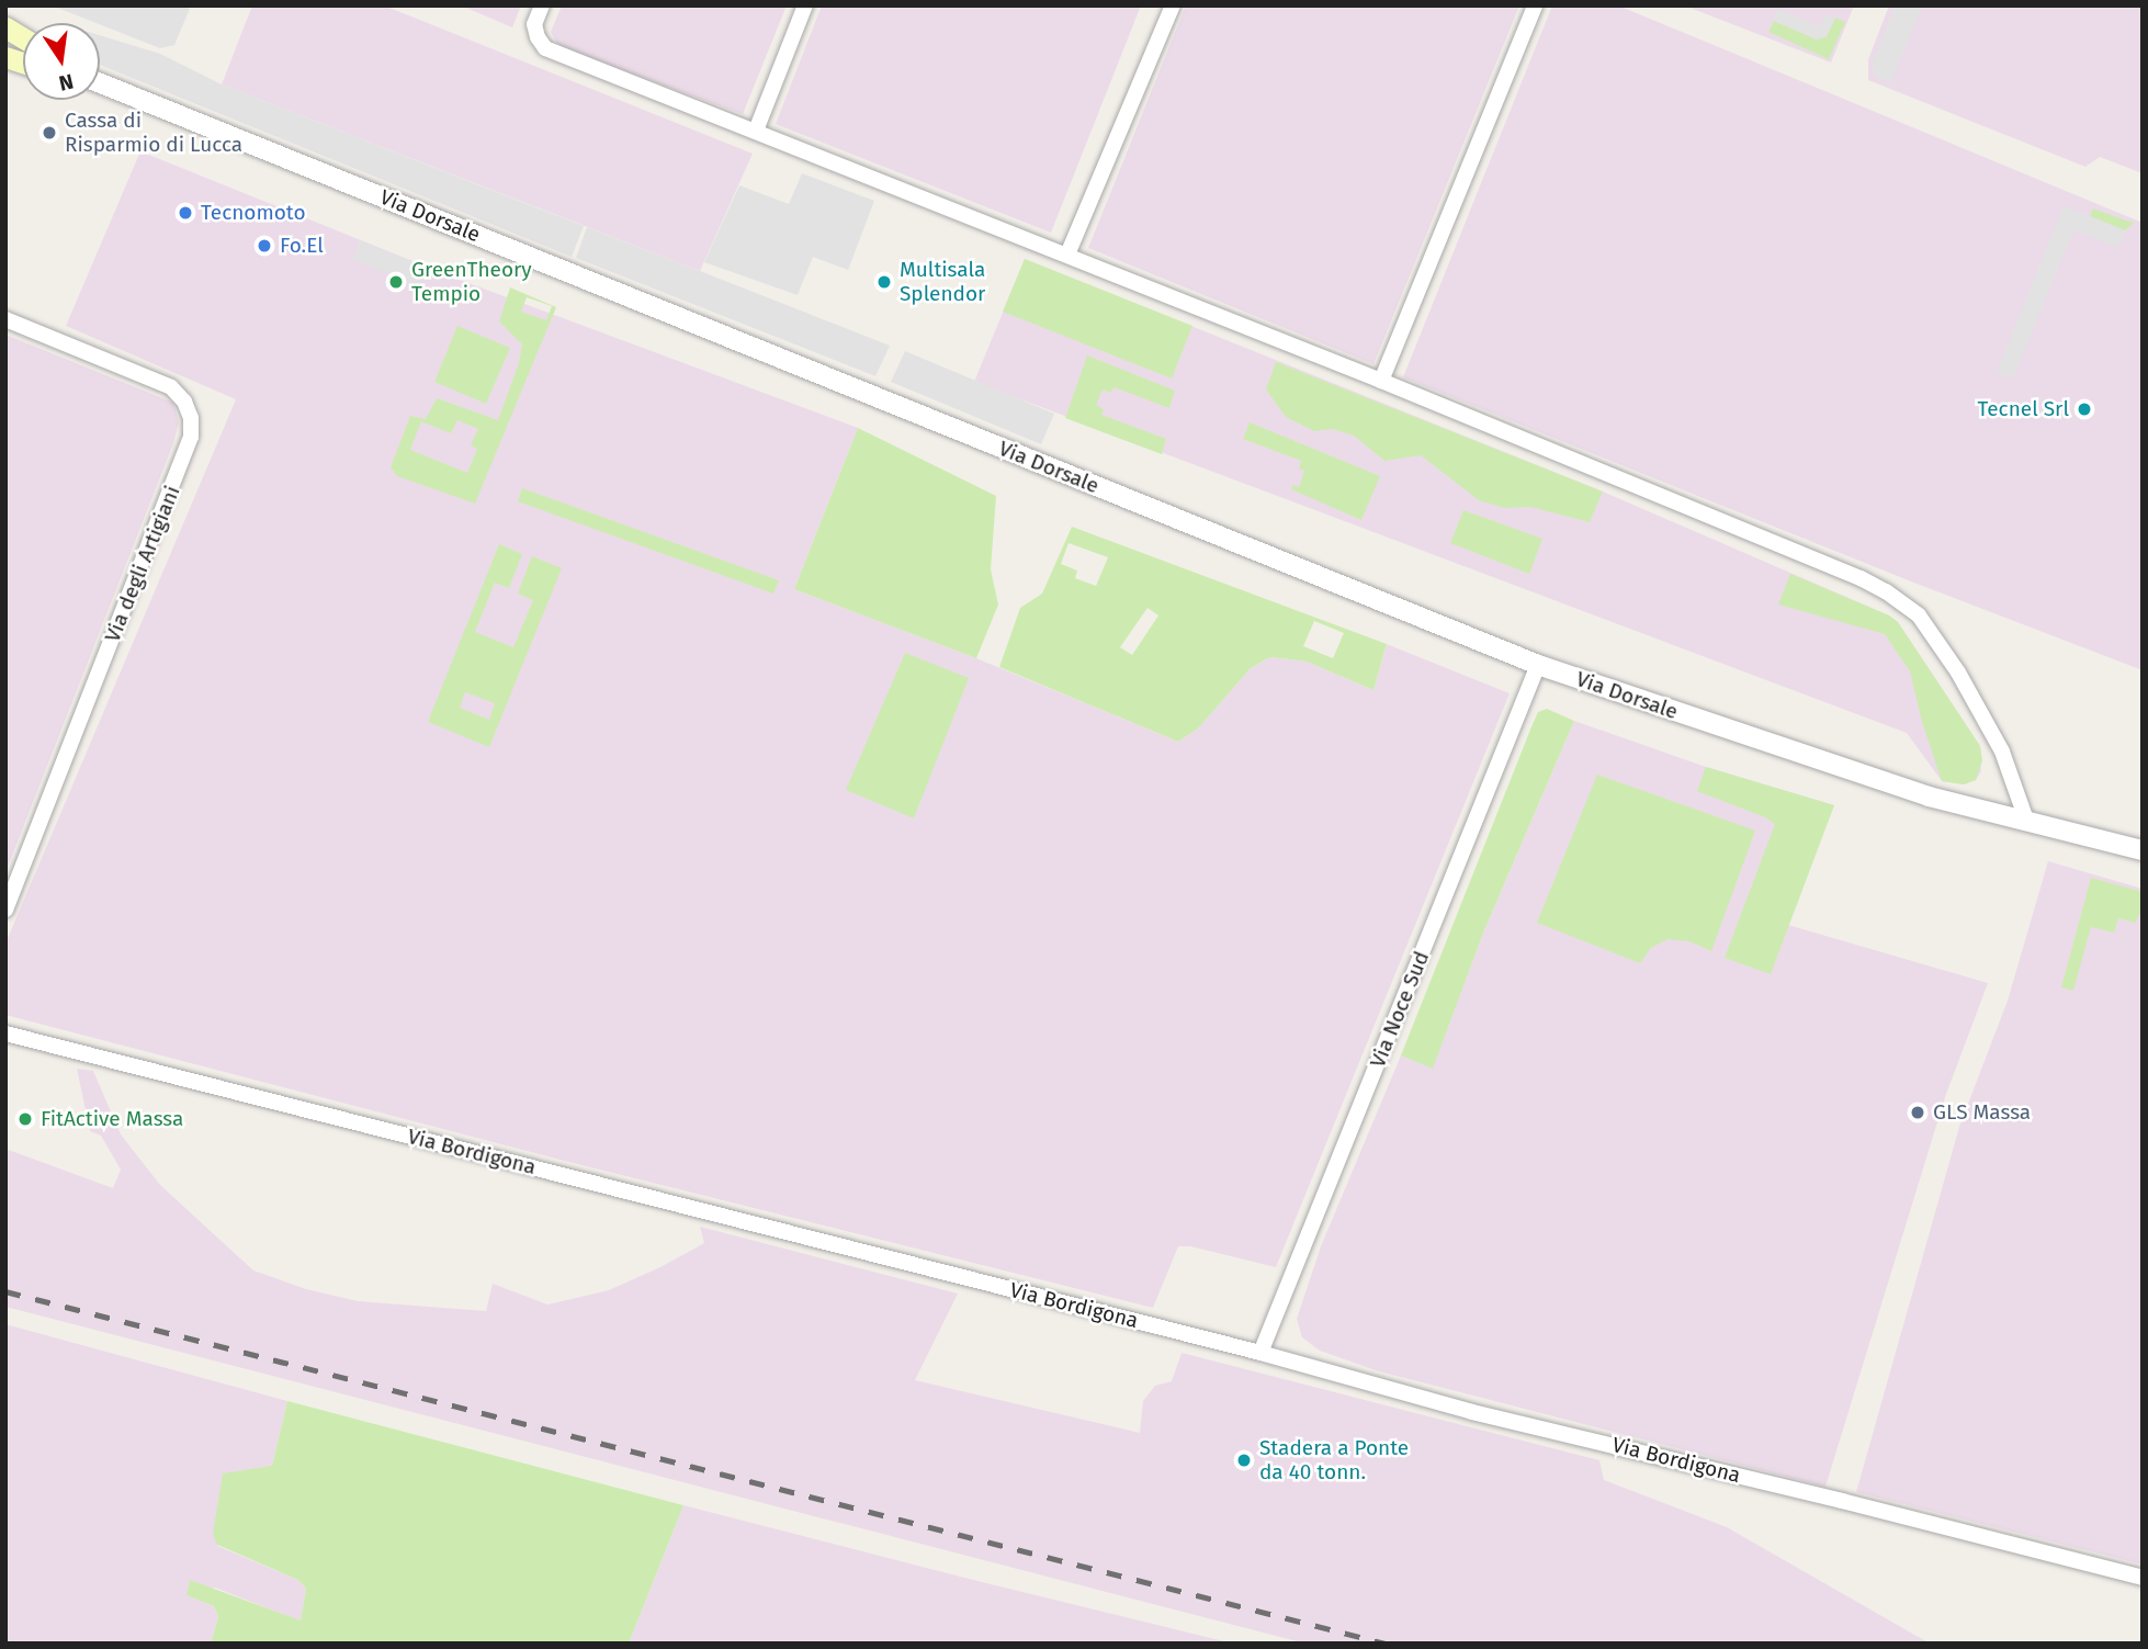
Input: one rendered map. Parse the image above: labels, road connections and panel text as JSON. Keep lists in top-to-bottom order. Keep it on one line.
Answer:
{"streets":{"street":["Via Dorsale","Via degli Artigiani","Via Noce Sud","Via Bordigona"]},"crossings":[["Via Dorsale","Via Noce Sud"],["Via Noce Sud","Via Bordigona"]],"places":["Cassa di Risparmio di Lucca","Tecnomoto","Fo.El","GreenTheory Tempio","Multisala Splendor","Tecnel Srl","GLS Massa","FitActive Massa","Stadera a Ponte da 40 tonn."],"north":"bottom"}
